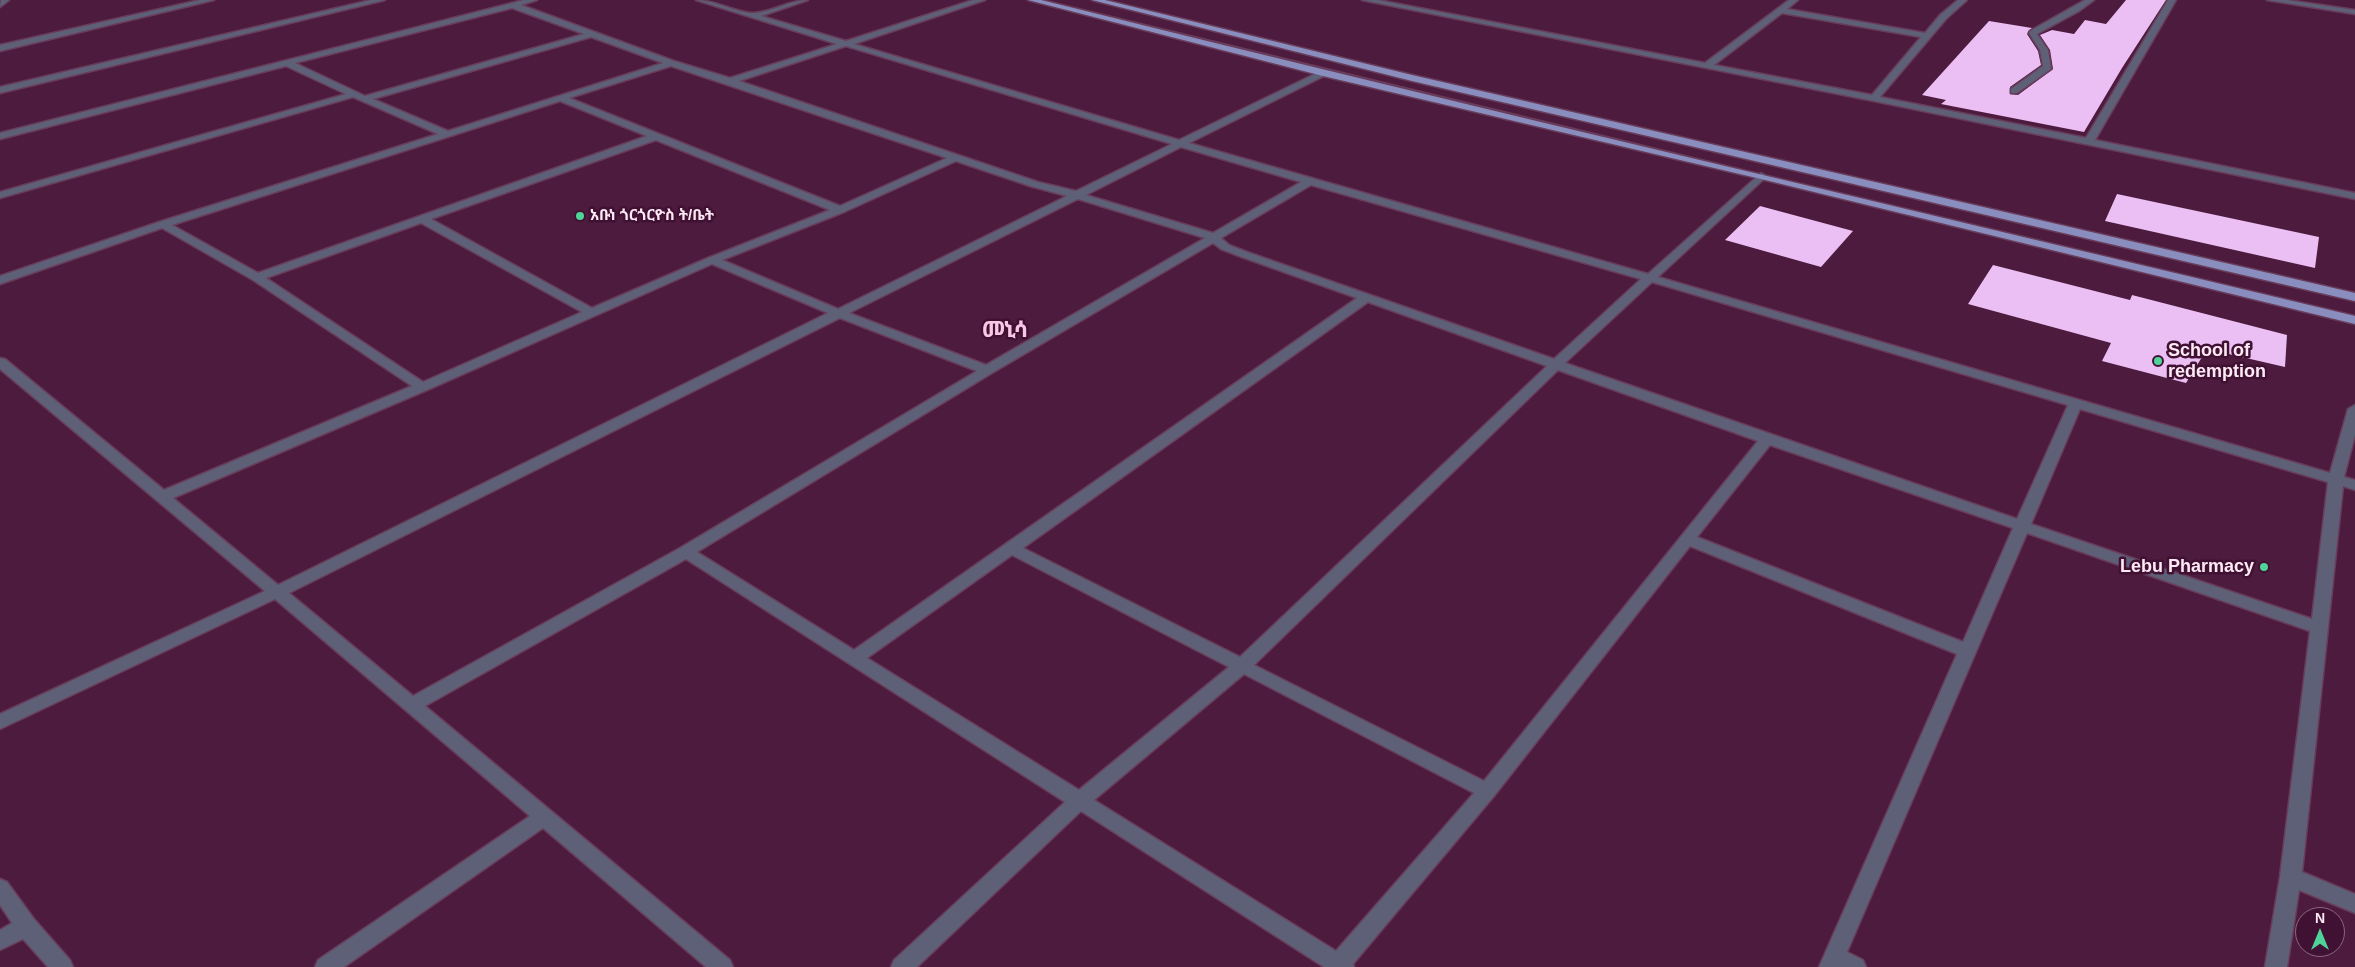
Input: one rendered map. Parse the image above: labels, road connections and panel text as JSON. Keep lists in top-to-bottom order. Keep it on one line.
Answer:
{"districts":["መኒሳ"],"places":["አቡነ ጎርጎርዮስ ት/ቤት","School of redemption","Lebu Pharmacy"],"north":"top"}
